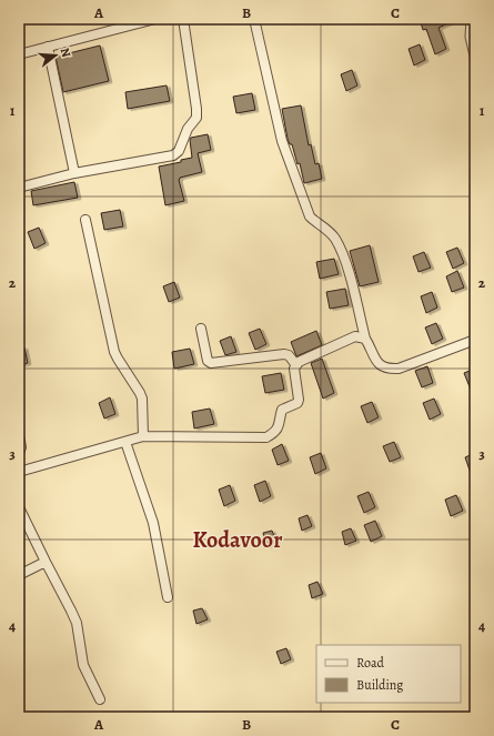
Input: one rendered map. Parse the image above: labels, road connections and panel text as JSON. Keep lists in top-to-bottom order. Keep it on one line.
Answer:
{"districts":["Kodavoor"],"legend":["Road","Building"],"north":"right","grid":{"columns":["A","B","C"],"rows":["1","2","3","4"]}}
